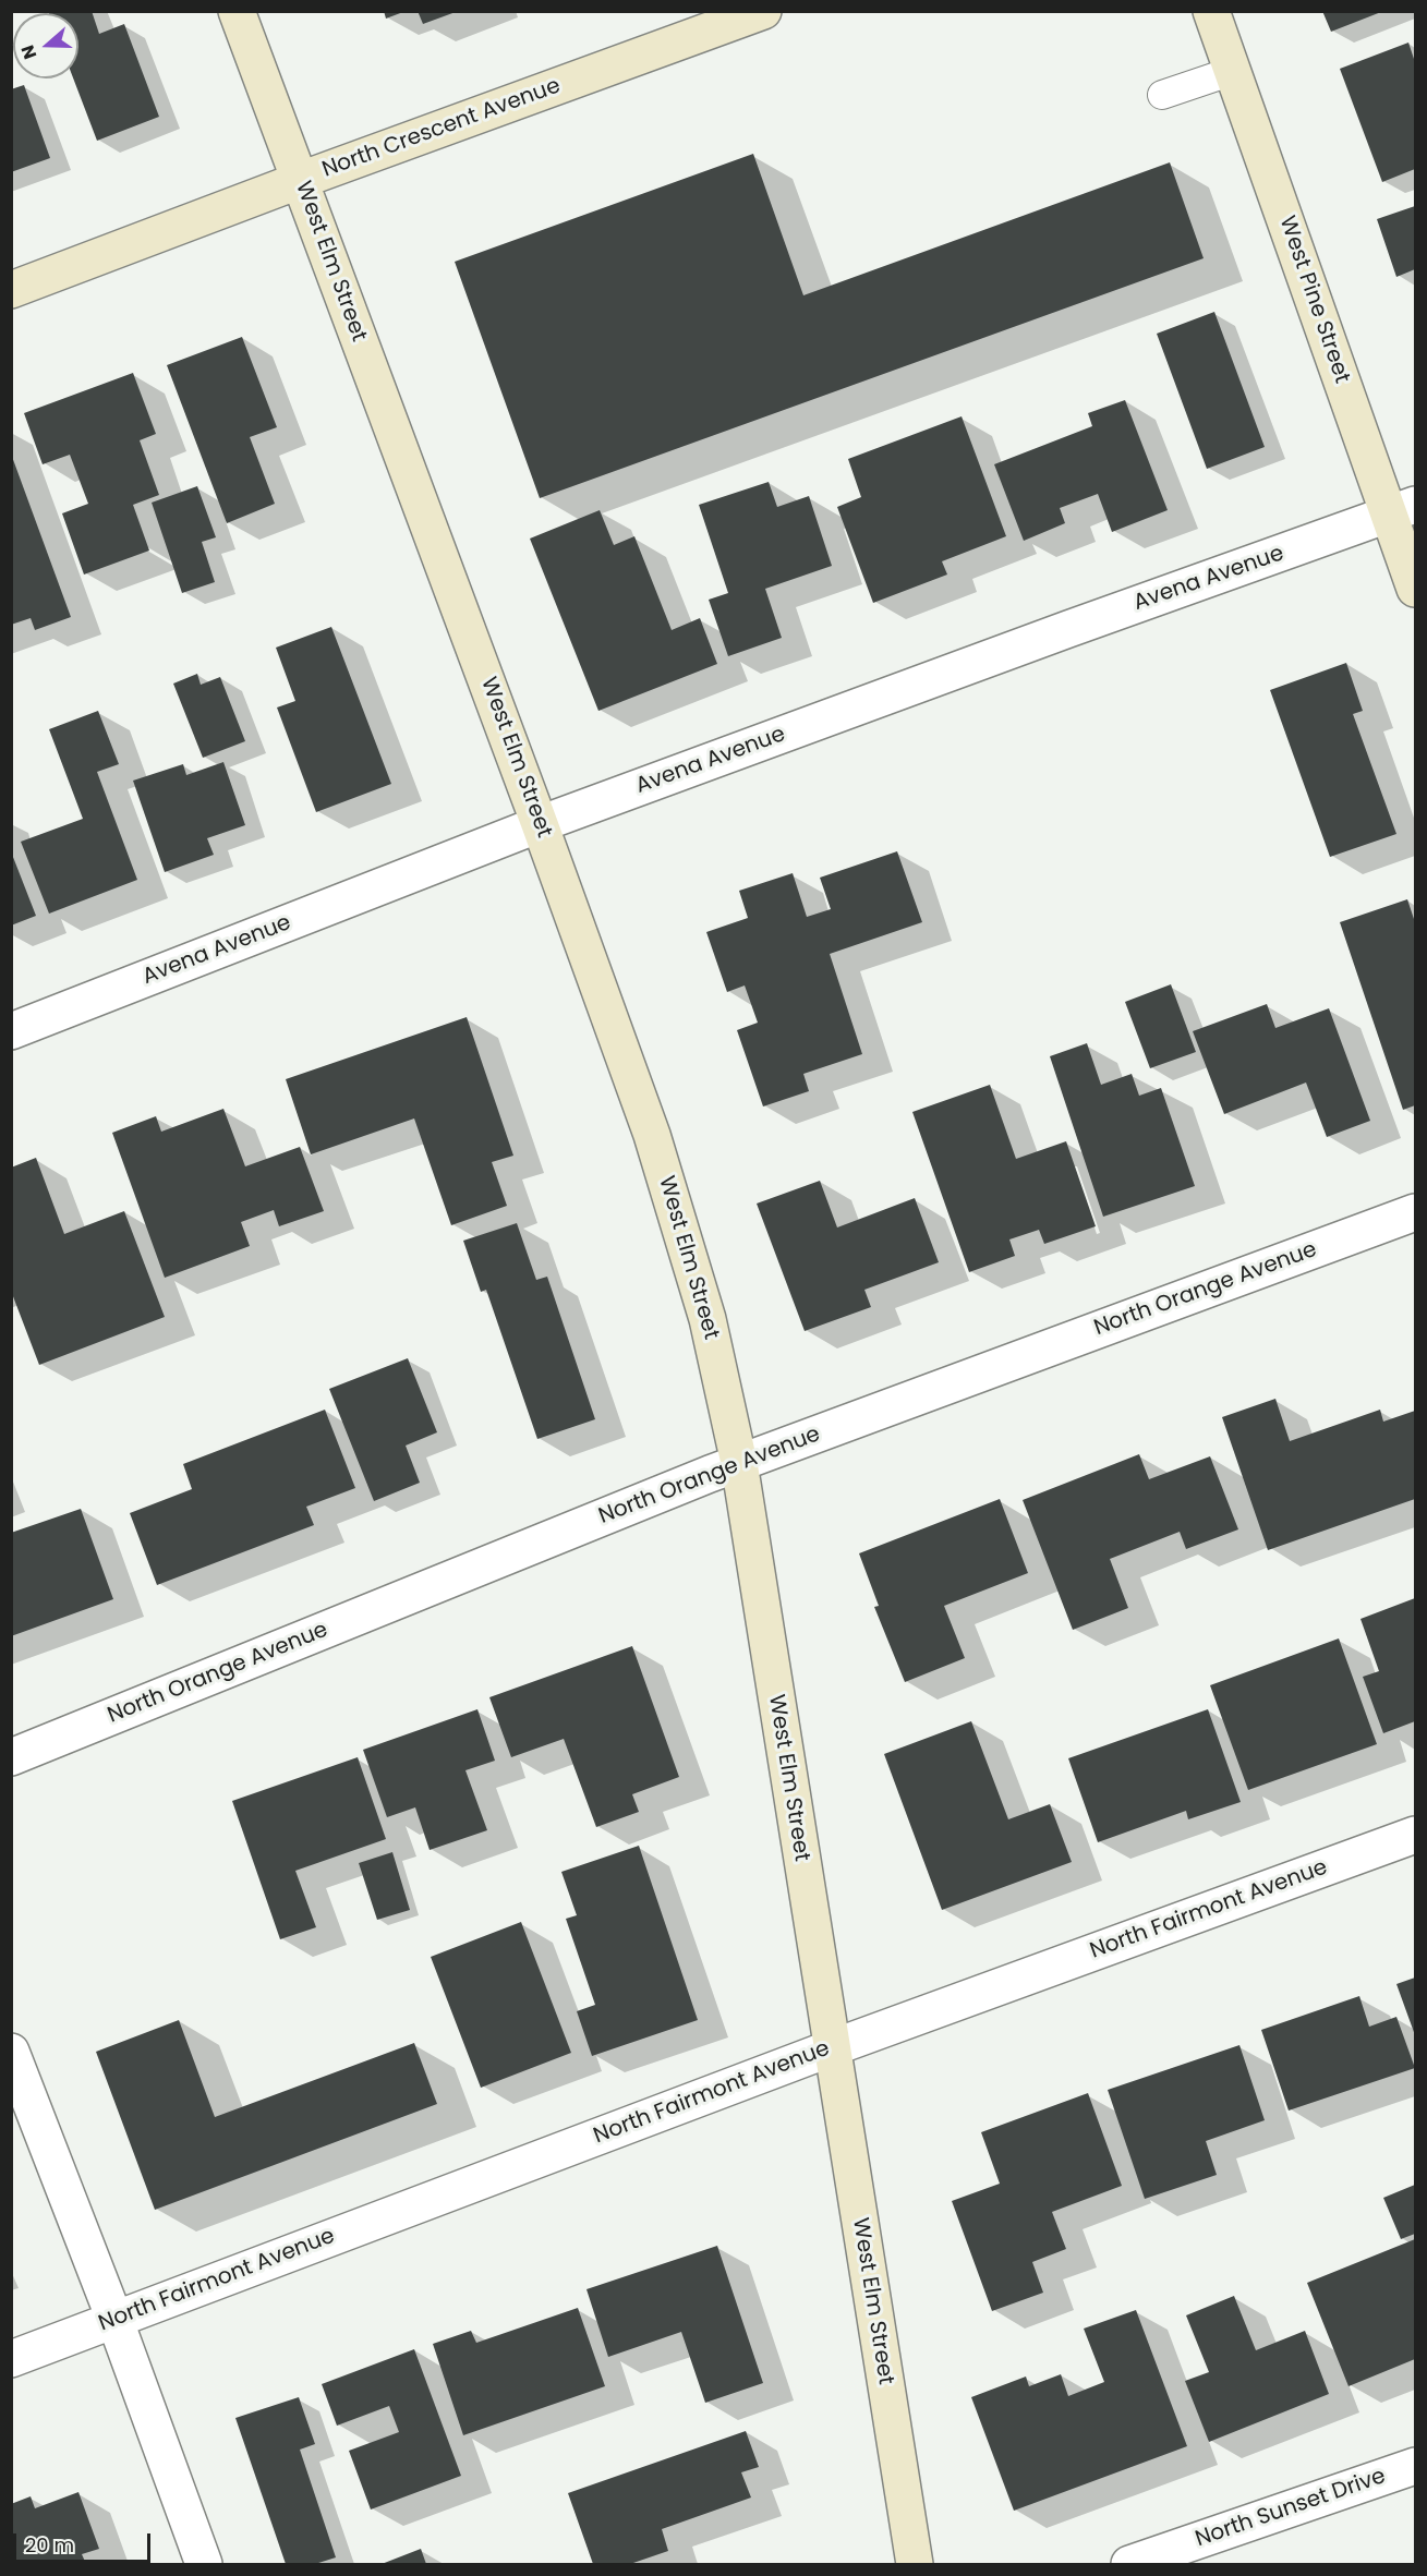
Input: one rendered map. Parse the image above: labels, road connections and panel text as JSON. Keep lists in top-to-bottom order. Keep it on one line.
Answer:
{"streets":{"street":["North Crescent Avenue","West Elm Street","West Pine Street","Avena Avenue","North Orange Avenue","North Fairmont Avenue","North Sunset Drive"]},"crossings":[["North Crescent Avenue","West Elm Street"],["West Elm Street","Avena Avenue"],["West Elm Street","North Orange Avenue"],["West Elm Street","North Fairmont Avenue"],["West Pine Street","Avena Avenue"]],"scale_bar":"20 m","north":"left"}
